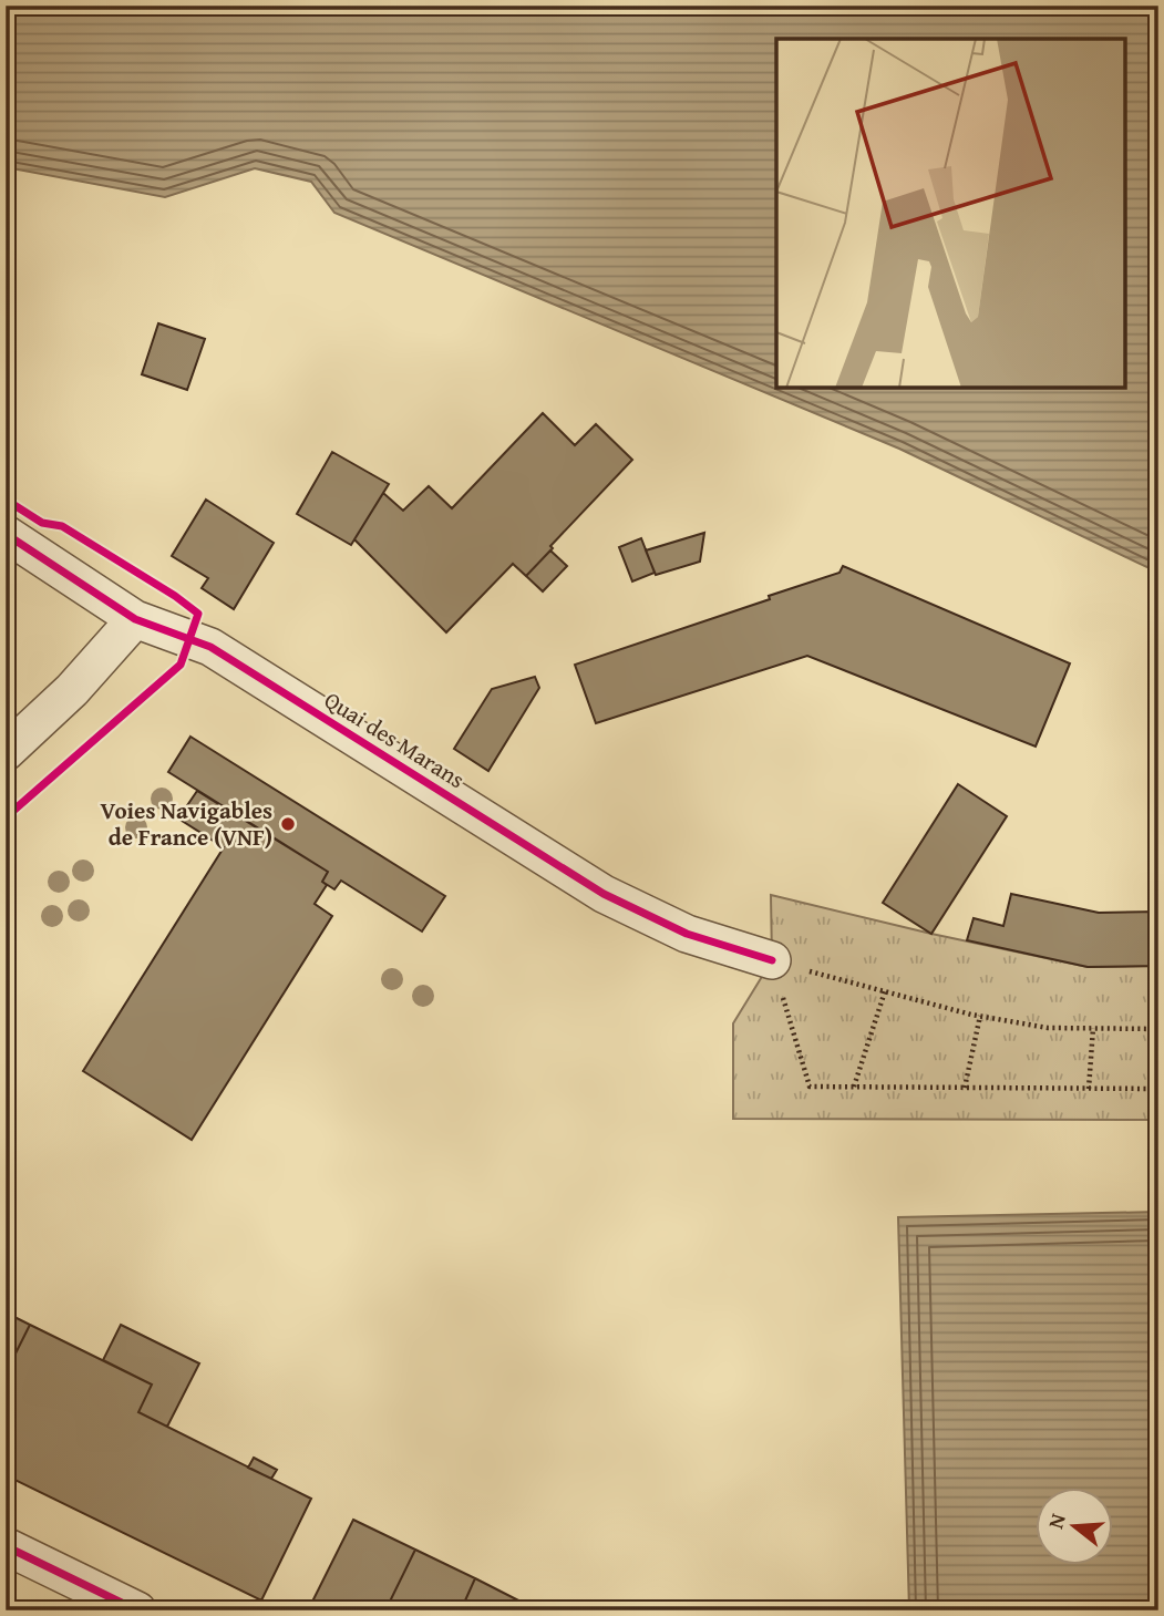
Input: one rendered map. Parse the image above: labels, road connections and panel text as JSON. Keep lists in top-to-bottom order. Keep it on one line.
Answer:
{"streets":{"street":["Quai des Marans"]},"places":["Voies Navigables de France (VNF)"],"north":"left"}
